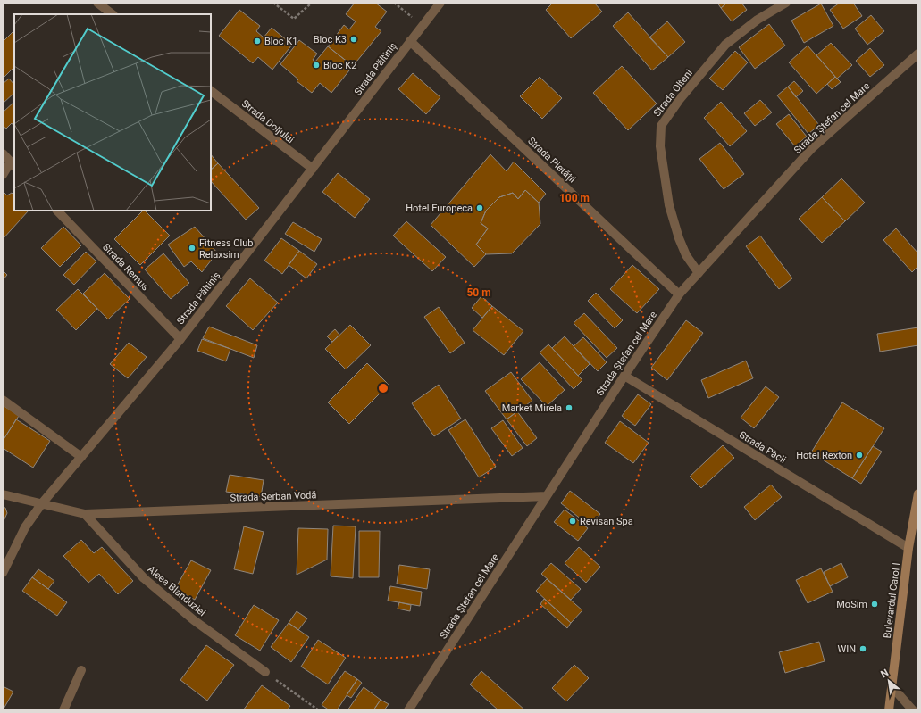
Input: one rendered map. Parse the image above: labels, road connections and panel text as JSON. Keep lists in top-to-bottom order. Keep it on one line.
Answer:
{"streets":{"main road":["Bulevardul Carol I"],"street":["Strada Păltiniș","Strada Olteni","Strada Ștefan cel Mare","Strada Doljului","Strada Pietății","Strada Remus","Strada Păcii","Strada Șerban Vodă","Aleea Blanduziei"]},"crossings":[["Strada Păltiniș","Strada Doljului"],["Strada Păltiniș","Strada Pietății"],["Strada Păltiniș","Strada Remus"],["Strada Păltiniș","Strada Șerban Vodă"],["Strada Olteni","Strada Ștefan cel Mare"],["Strada Ștefan cel Mare","Strada Pietății"],["Strada Ștefan cel Mare","Strada Păcii"],["Strada Ștefan cel Mare","Strada Șerban Vodă"],["Strada Păcii","Bulevardul Carol I"],["Strada Șerban Vodă","Aleea Blanduziei"]],"places":["Bloc K3","Bloc K1","Bloc K2","Hotel Europeca","Fitness Club Relaxsim","Market Mirela","Hotel Rexton","Revisan Spa","MoSim","WIN"],"north":"top left","rings":["100 m","50 m"]}
